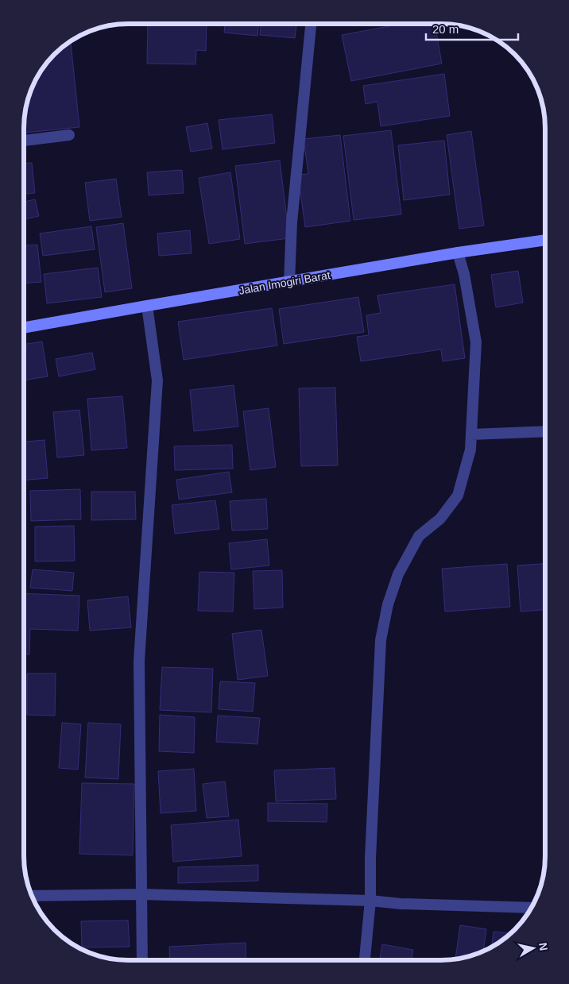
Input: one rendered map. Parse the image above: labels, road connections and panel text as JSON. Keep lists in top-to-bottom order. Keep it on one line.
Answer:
{"streets":{"main road":["Jalan Imogiri Barat"]},"scale_bar":"20 m","north":"right"}
